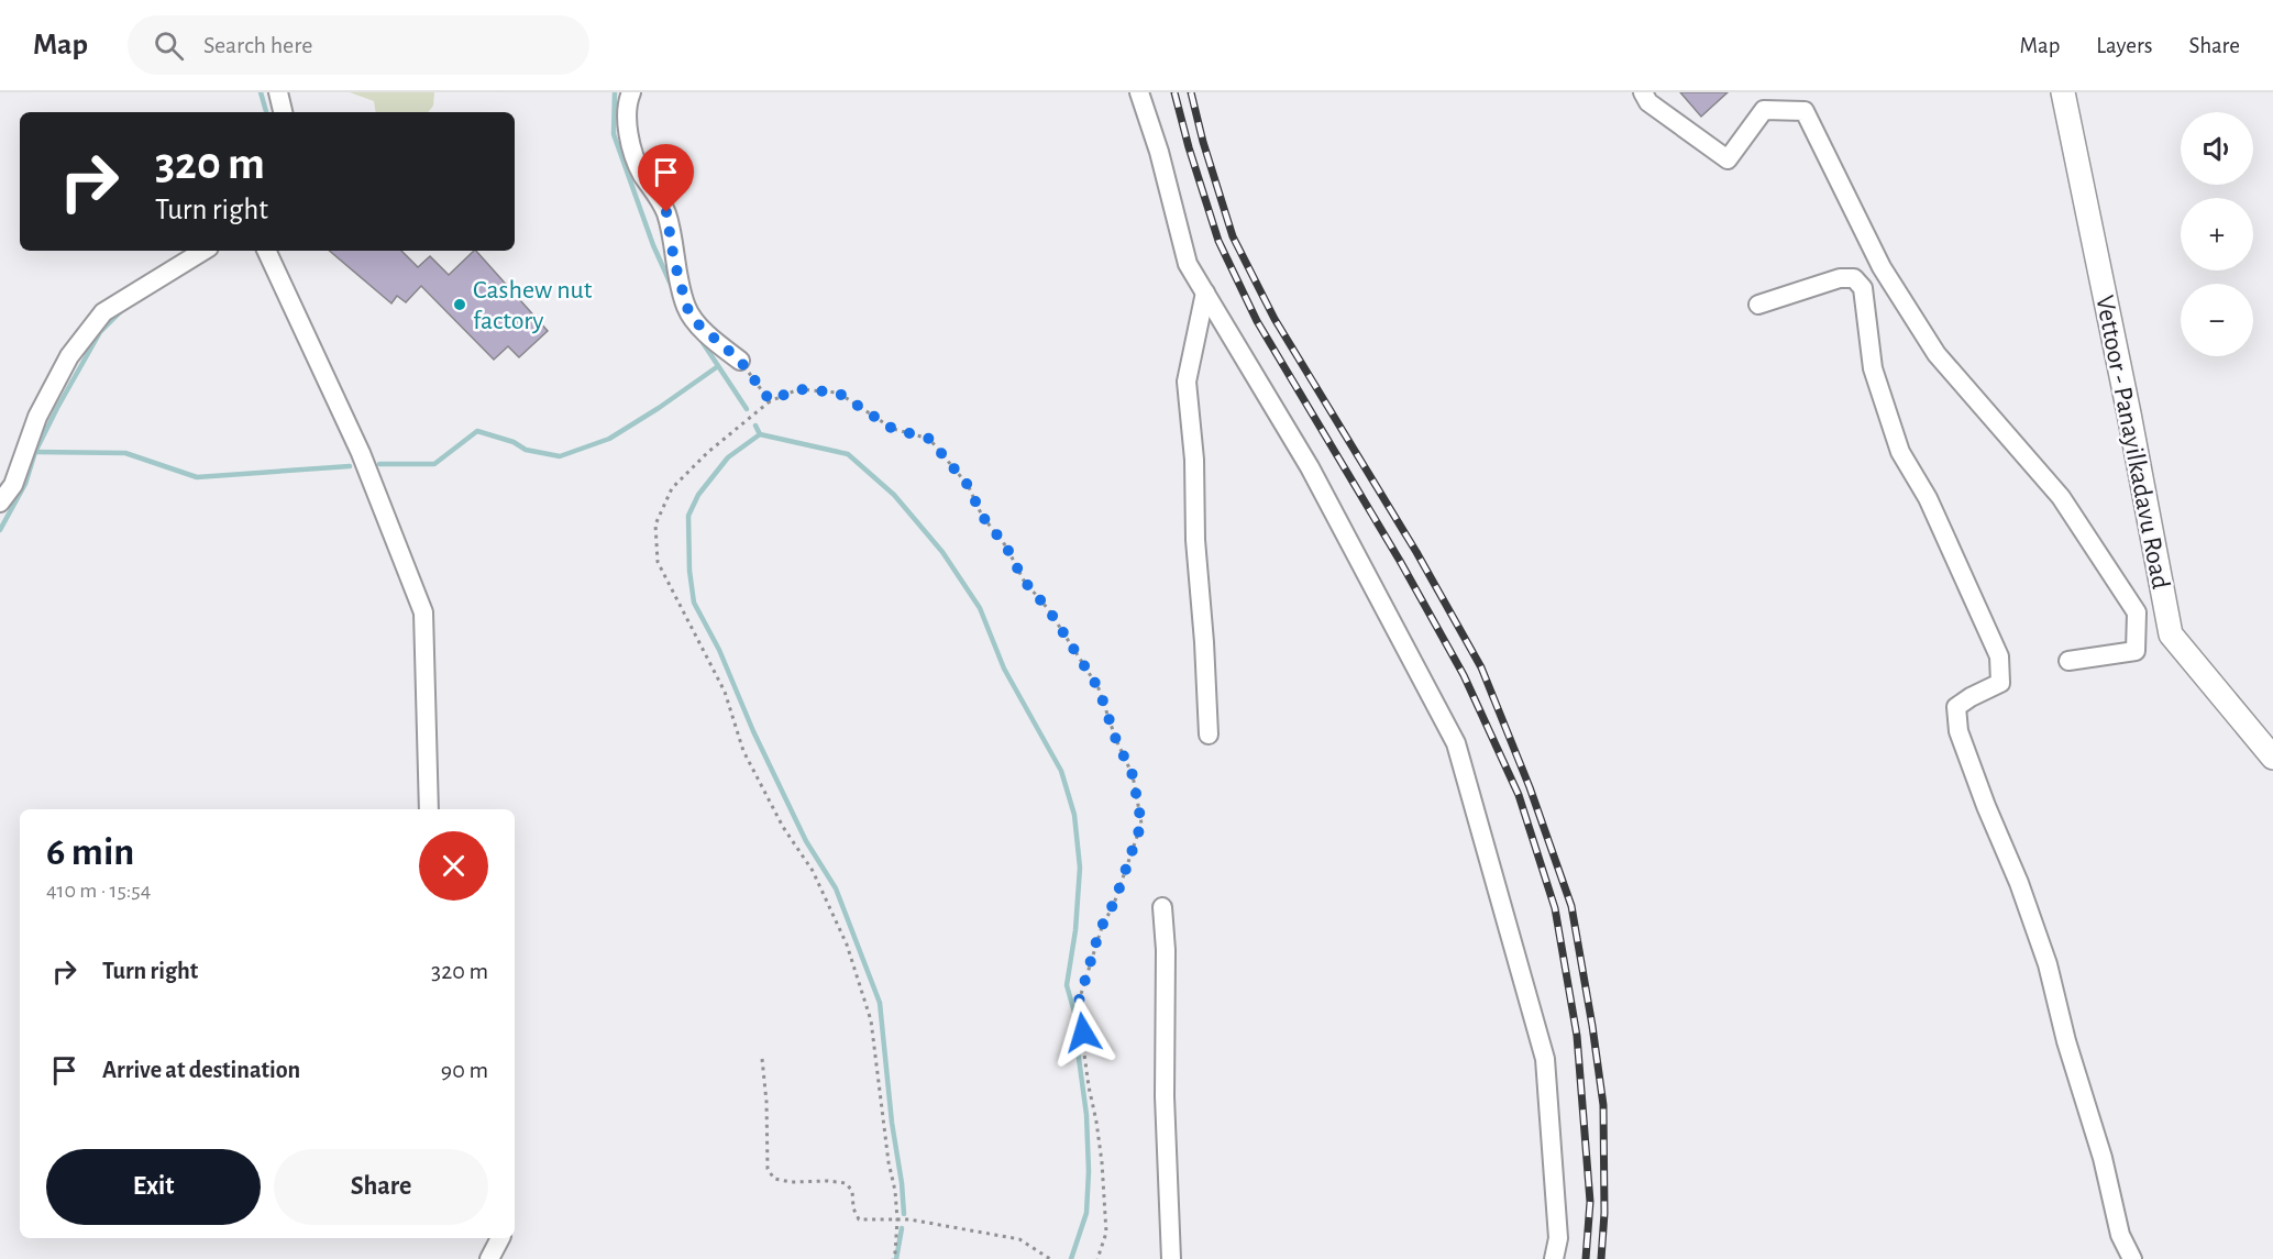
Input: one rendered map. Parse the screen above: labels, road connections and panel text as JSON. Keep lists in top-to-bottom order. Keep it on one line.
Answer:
{"streets":{"main road":["Vettoor - Panayilkadavu Road"]},"places":["Cashew nut factory"],"page":{"header":"Map","search":"Search here","nav":["Map","Layers","Share"],"map_buttons":["+","−"],"turn":["320 m","Turn right"],"heading":["6 min","410 m · 15:54"],"list":[{"name":"Turn right","value":"320 m"},{"name":"Arrive at destination","value":"90 m"}],"buttons":["Exit","Share"]}}
